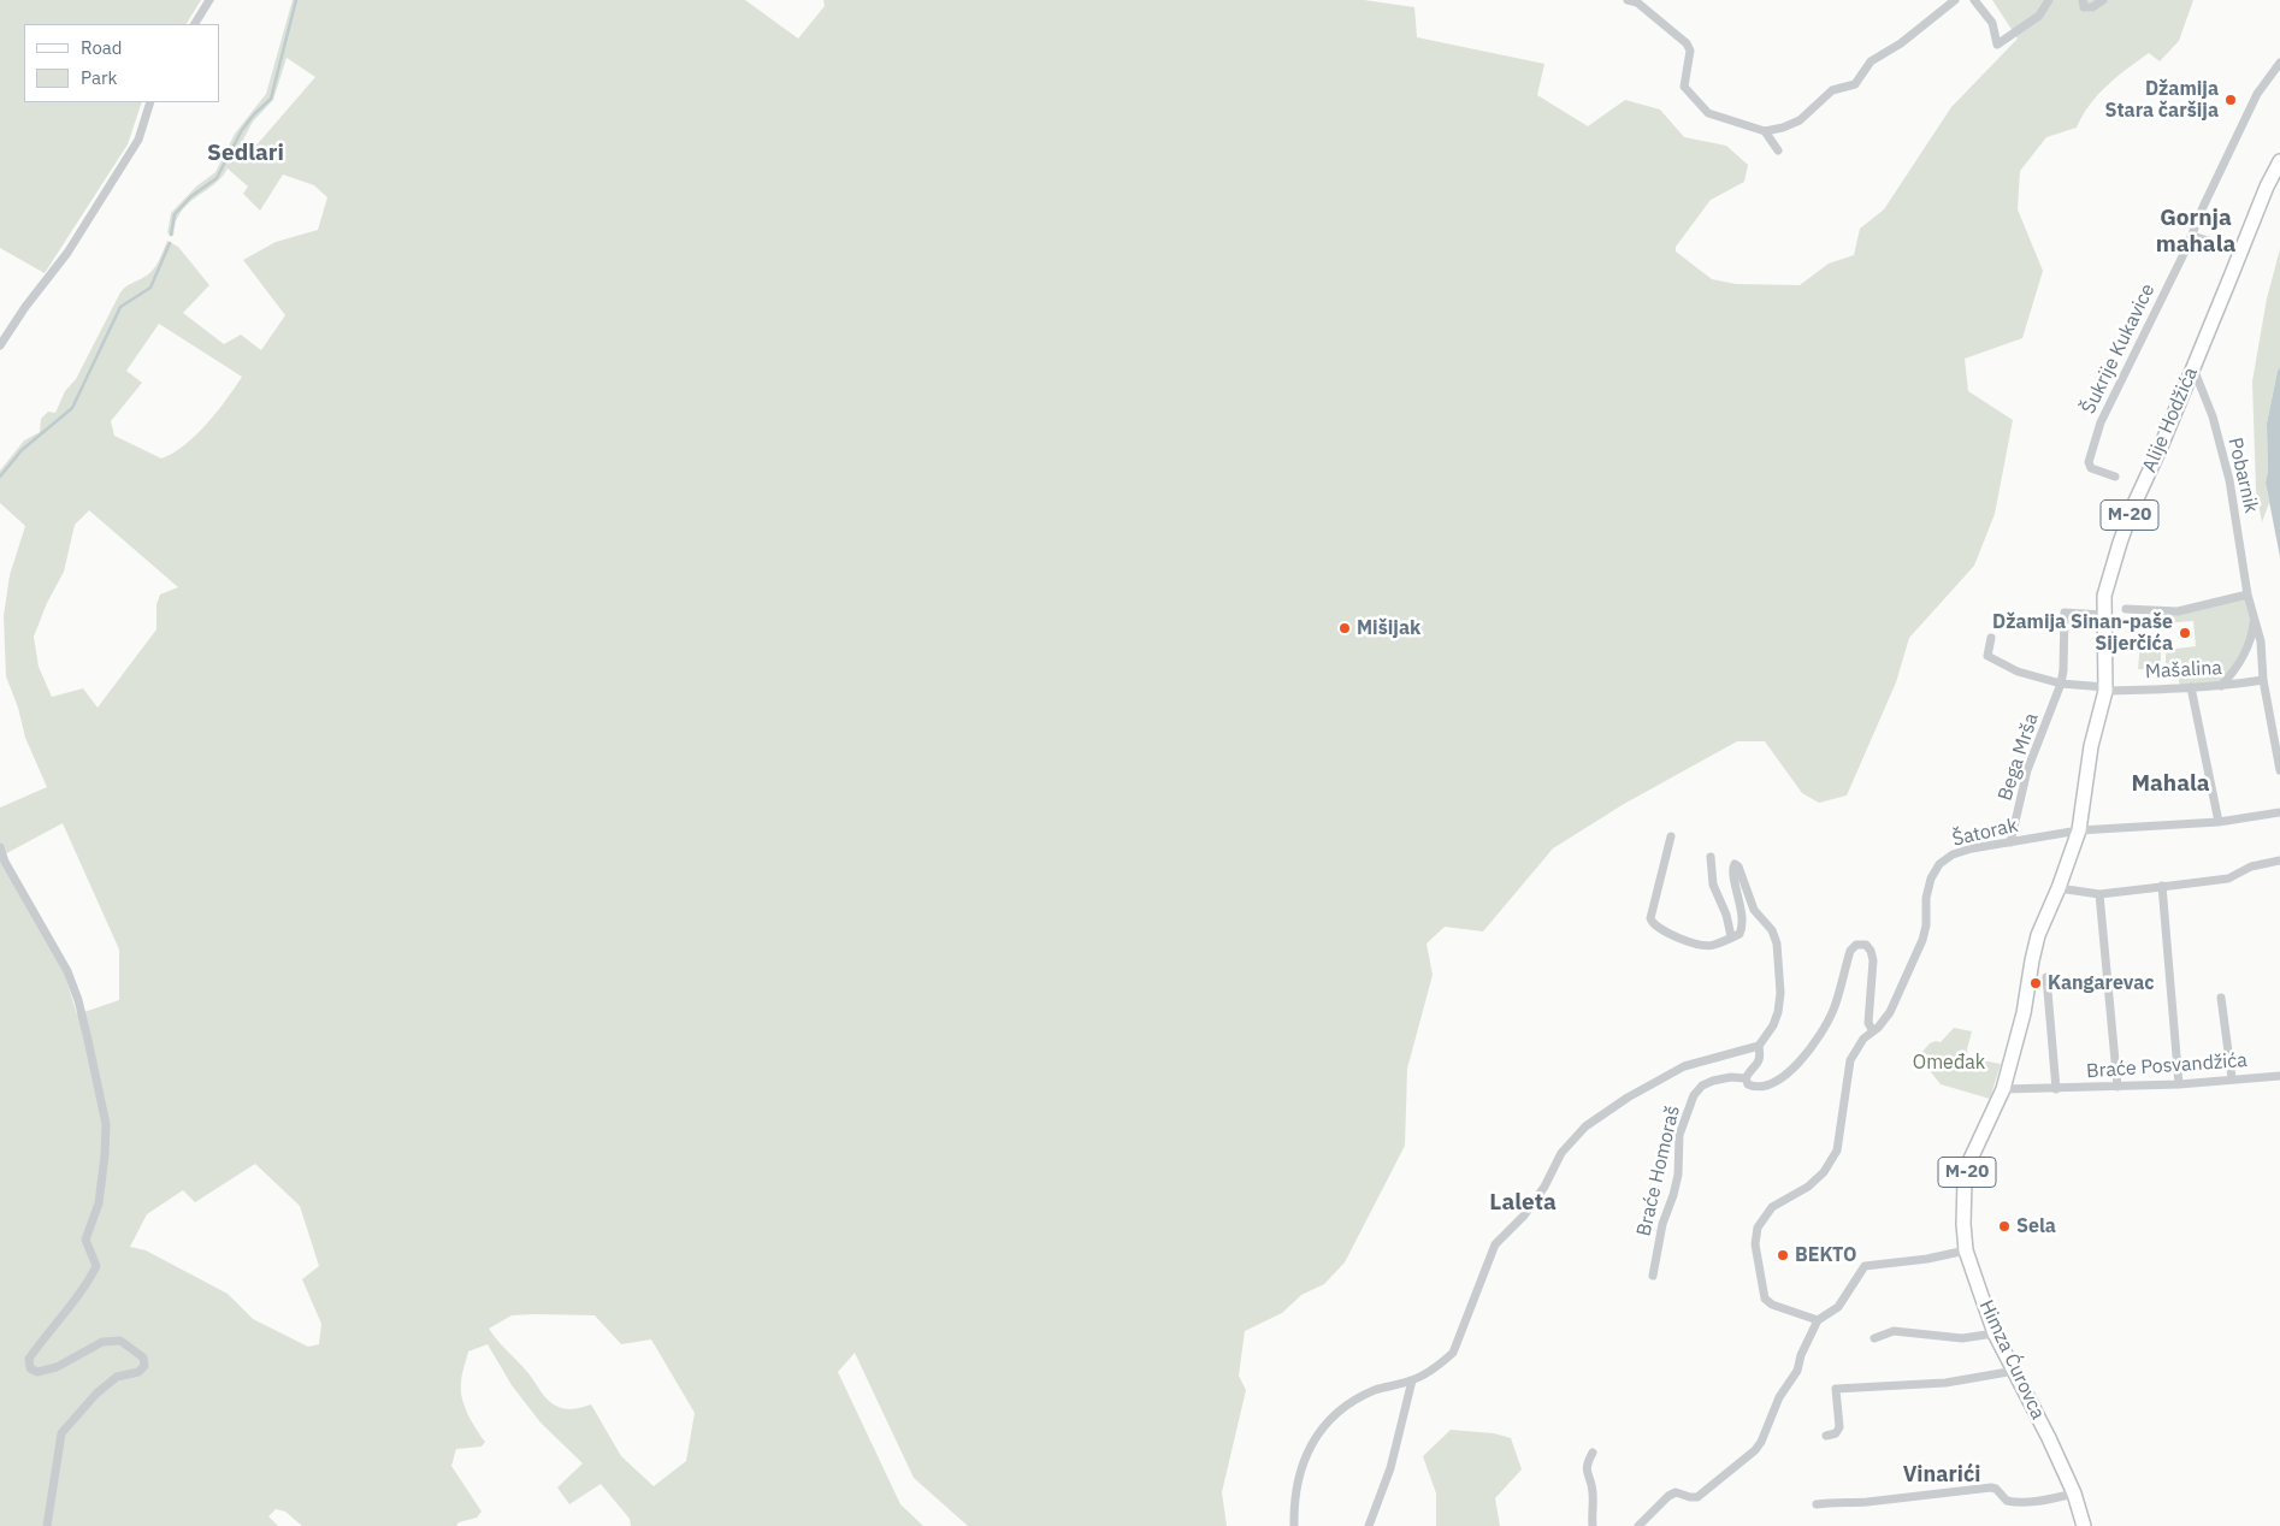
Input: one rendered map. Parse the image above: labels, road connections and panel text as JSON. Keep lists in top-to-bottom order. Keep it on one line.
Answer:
{"streets":{"main road":["Alije Hodžića","M-20","Himza Ćurovca"],"street":["Šukrije Kukavice","Pobarnik","Mašalina","Bega Mrša","Šatorak","Braće Posvandžića","Braće Homoraš"]},"crossings":[["Alije Hodžića","Pobarnik"],["Alije Hodžića","Mašalina"],["Alije Hodžića","Bega Mrša"],["Alije Hodžića","Šatorak"],["Alije Hodžića","Himza Ćurovca"],["Pobarnik","Mašalina"],["Mašalina","Bega Mrša"],["Bega Mrša","Šatorak"],["Šatorak","Braće Homoraš"],["Šatorak","Himza Ćurovca"],["Braće Posvandžića","Himza Ćurovca"]],"districts":["Sedlari","Gornja mahala","Mahala","Laleta","Vinarići"],"parks":["Omeđak"],"places":["Džamija Stara čaršija","Mišijak","Džamija Sinan-paše Sijerčića","Kangarevac","Sela","BEKTO"],"legend":["Road","Park"]}
